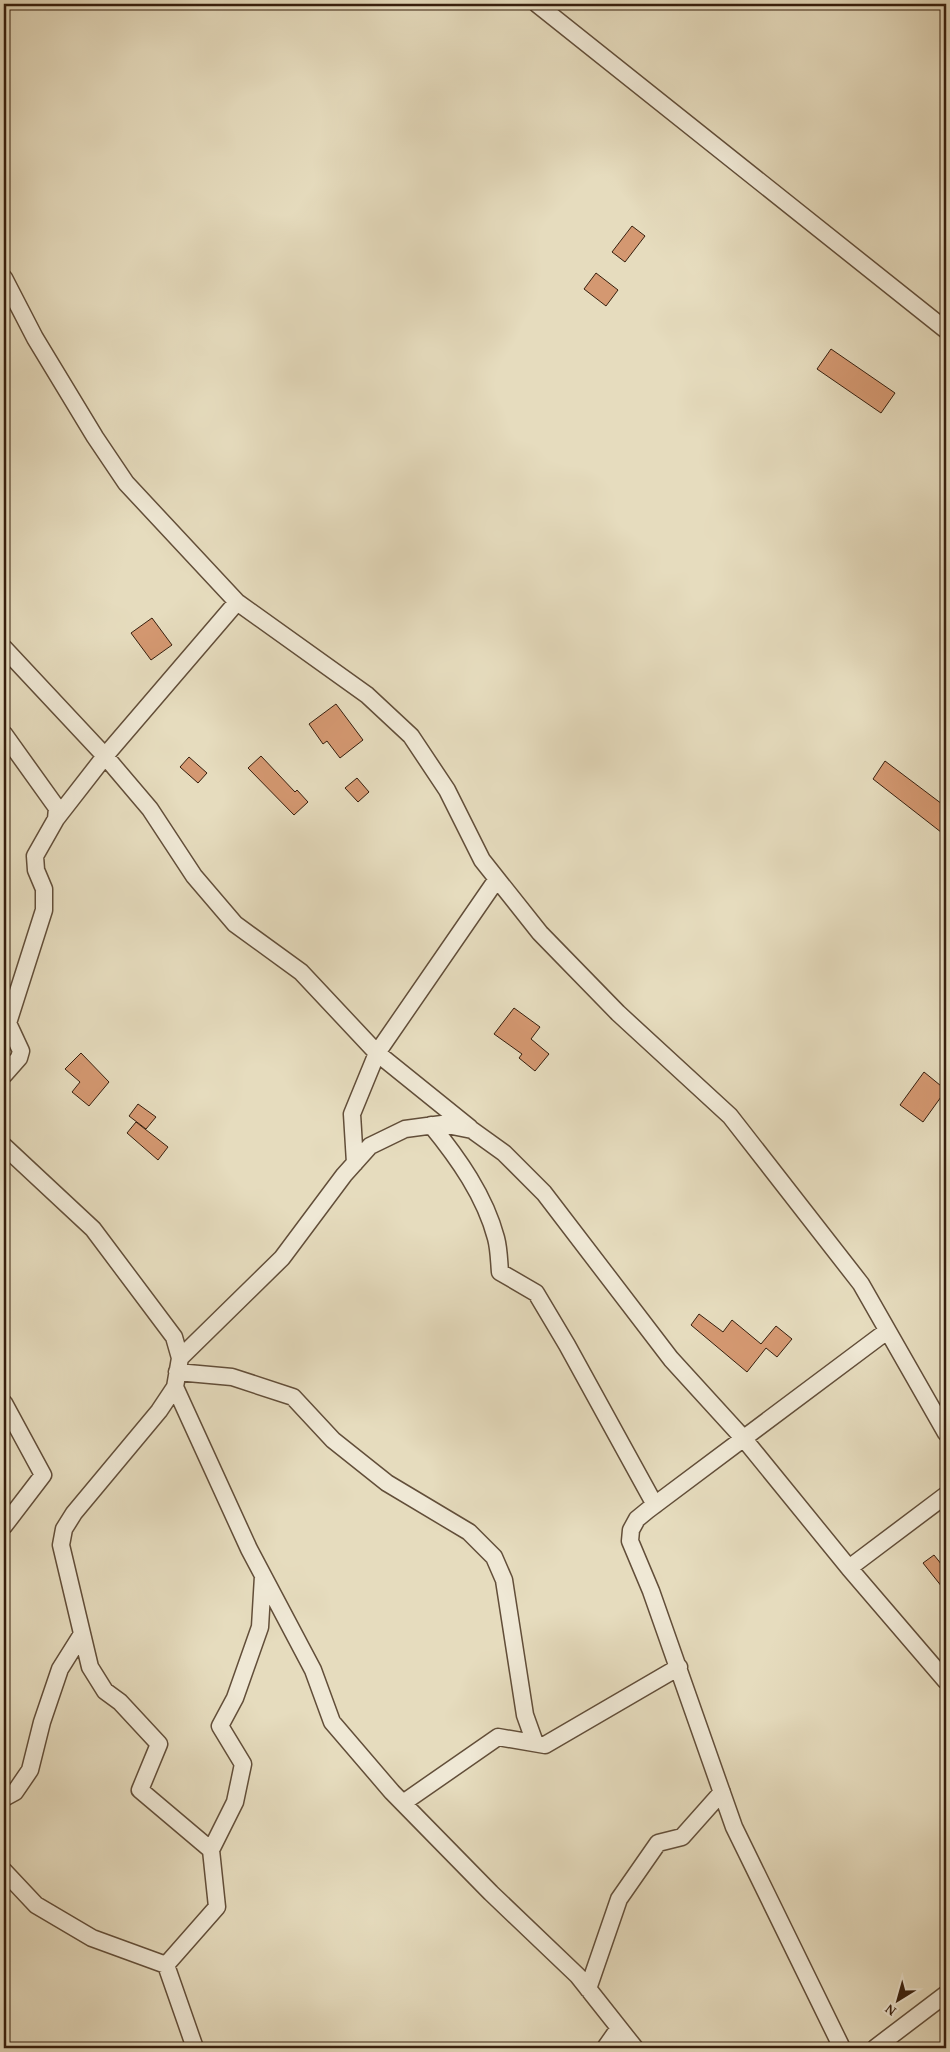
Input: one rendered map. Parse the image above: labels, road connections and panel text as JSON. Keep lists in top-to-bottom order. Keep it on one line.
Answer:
{"north":"bottom left"}
